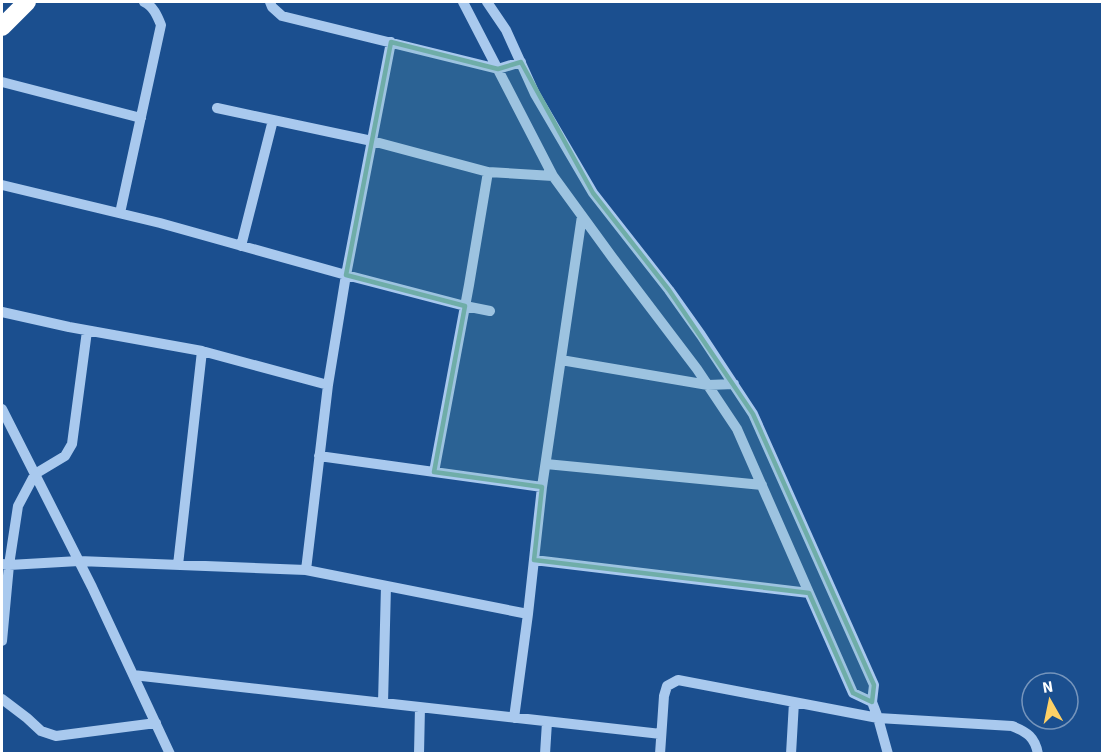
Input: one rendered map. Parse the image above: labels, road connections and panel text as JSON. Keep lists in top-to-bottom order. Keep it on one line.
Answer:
{"north":"top"}
